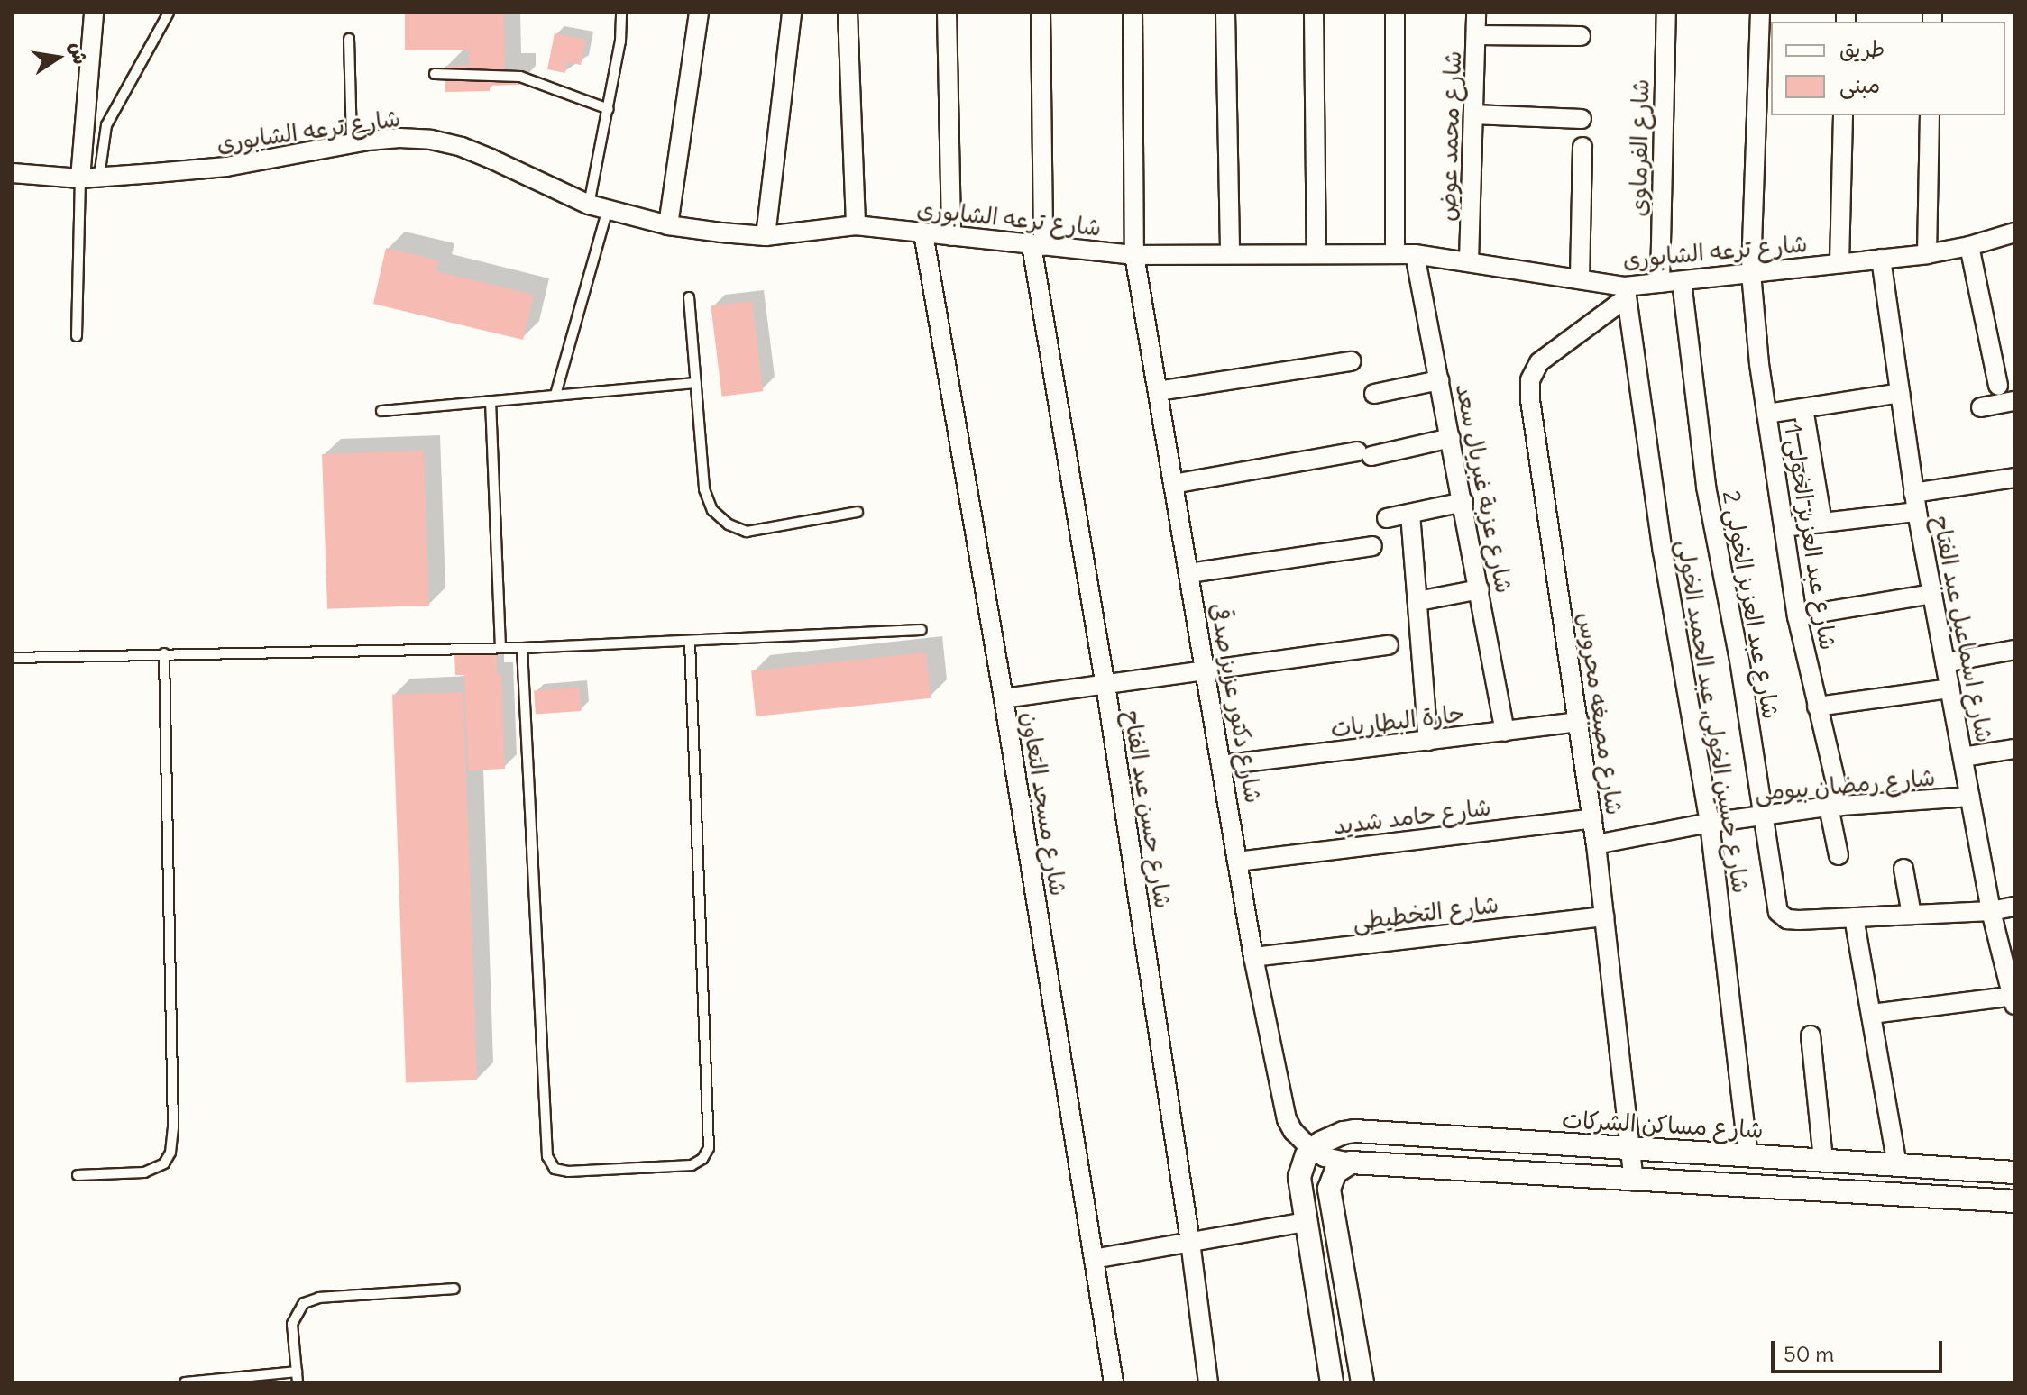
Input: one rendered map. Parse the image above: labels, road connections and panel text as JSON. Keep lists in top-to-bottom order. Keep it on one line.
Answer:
{"streets":{"street":["شارع ترعه الشابورى","شارع محمد عوض","شارع الفرماوى","شارع عزبة غبريال سعد","شارع عبد العزيز الخولى 1","شارع عبد العزيز الخولى 2","شارع اسماعيل عبد الفتاح","شارع دكتور عزيز صدقى","شارع مصبغه محروس","شارع حسين الخولى, عبد الحميد الخولى","حارة البطاريات","شارع رمضان بيومى","شارع مسجد التعاون","شارع حسن عبد الفتاح","شارع حامد شديد","شارع التخطيطى","شارع مساكن الشركات"]},"crossings":[["شارع ترعه الشابورى","شارع محمد عوض"],["شارع ترعه الشابورى","شارع الفرماوى"],["شارع ترعه الشابورى","شارع عزبة غبريال سعد"],["شارع ترعه الشابورى","شارع عبد العزيز الخولى 1"],["شارع ترعه الشابورى","شارع عبد العزيز الخولى 2"],["شارع ترعه الشابورى","شارع اسماعيل عبد الفتاح"],["شارع ترعه الشابورى","شارع دكتور عزيز صدقى"],["شارع ترعه الشابورى","شارع مصبغه محروس"],["شارع ترعه الشابورى","شارع حسين الخولى, عبد الحميد الخولى"],["شارع ترعه الشابورى","شارع مسجد التعاون"],["شارع ترعه الشابورى","شارع حسن عبد الفتاح"],["شارع عزبة غبريال سعد","حارة البطاريات"],["شارع عبد العزيز الخولى 1","شارع رمضان بيومى"],["شارع عبد العزيز الخولى 2","شارع رمضان بيومى"],["شارع اسماعيل عبد الفتاح","شارع رمضان بيومى"],["شارع دكتور عزيز صدقى","حارة البطاريات"],["شارع دكتور عزيز صدقى","شارع حامد شديد"],["شارع دكتور عزيز صدقى","شارع التخطيطى"],["شارع دكتور عزيز صدقى","شارع مساكن الشركات"],["شارع مصبغه محروس","شارع حسين الخولى, عبد الحميد الخولى"],["شارع مصبغه محروس","حارة البطاريات"],["شارع مصبغه محروس","شارع رمضان بيومى"],["شارع مصبغه محروس","شارع حامد شديد"],["شارع مصبغه محروس","شارع التخطيطى"],["شارع مصبغه محروس","شارع مساكن الشركات"],["شارع حسين الخولى, عبد الحميد الخولى","شارع رمضان بيومى"],["شارع حسين الخولى, عبد الحميد الخولى","شارع مساكن الشركات"]],"legend":["طريق","مبنى"],"scale_bar":"50 m","north":"right"}
